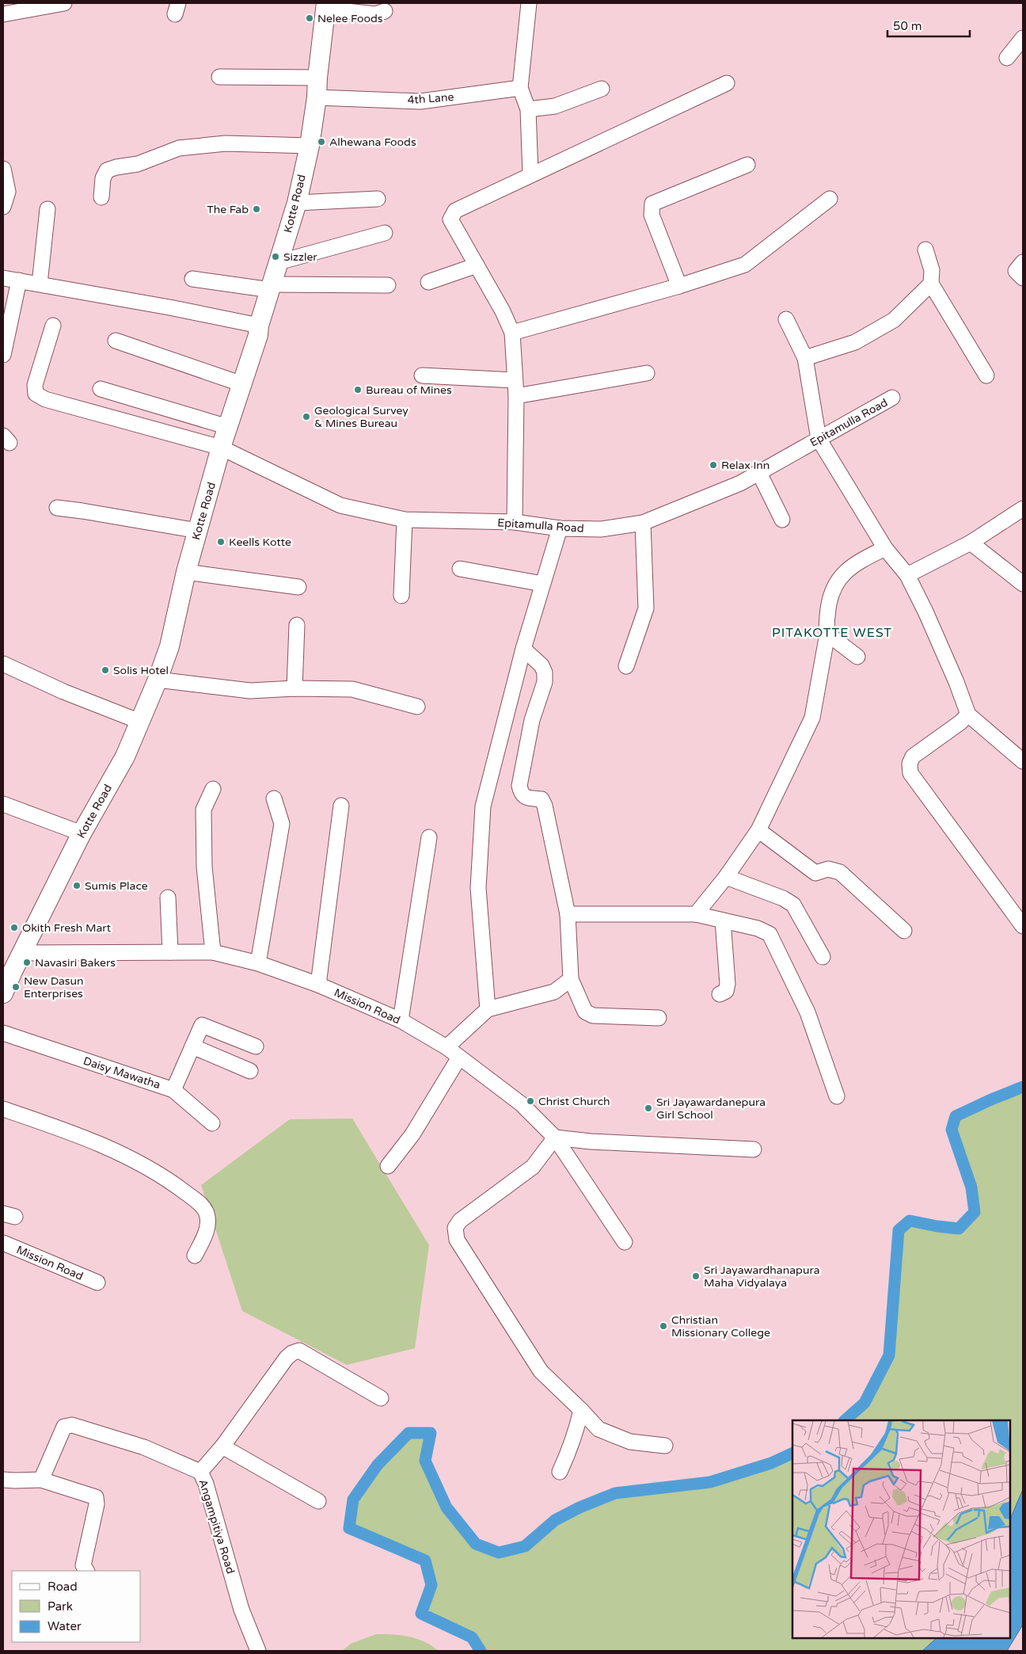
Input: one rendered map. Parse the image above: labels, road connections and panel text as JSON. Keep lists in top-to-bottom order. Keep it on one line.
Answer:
{"streets":{"main road":["Kotte Road"],"street":["4th Lane","Epitamulla Road","Mission Road","Daisy Mawatha","Angampitiya Road"]},"crossings":[["4th Lane","Kotte Road"],["Kotte Road","Epitamulla Road"],["Kotte Road","Mission Road"]],"districts":["PITAKOTTE WEST"],"places":["Nelee Foods","Alhewana Foods","The Fab","Sizzler","Bureau of Mines","Geological Survey & Mines Bureau","Relax Inn","Keells Kotte","Solis Hotel","Sumis Place","Okith Fresh Mart","Navasiri Bakers","New Dasun Enterprises","Christ Church","Sri Jayawardanepura Girl School","Sri Jayawardhanapura Maha Vidyalaya","Christian Missionary College"],"legend":["Road","Park","Water"],"scale_bar":"50 m"}
